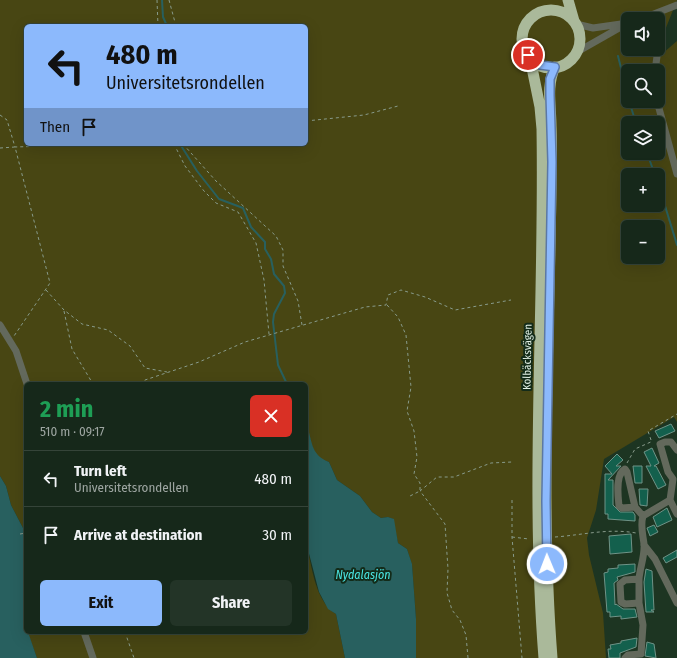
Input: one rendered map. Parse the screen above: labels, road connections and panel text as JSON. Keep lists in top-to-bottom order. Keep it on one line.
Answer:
{"streets":{"highway":["Kolbäcksvägen"]},"water":["Nydalasjön"],"page":{"map_buttons":["+","−"],"turn":["480 m","Universitetsrondellen"],"then":"Then","heading":["2 min","510 m · 09:17"],"list":[{"name":"Turn left","note":"Universitetsrondellen","value":"480 m"},{"name":"Arrive at destination","value":"30 m"}],"buttons":["Exit","Share"]}}
